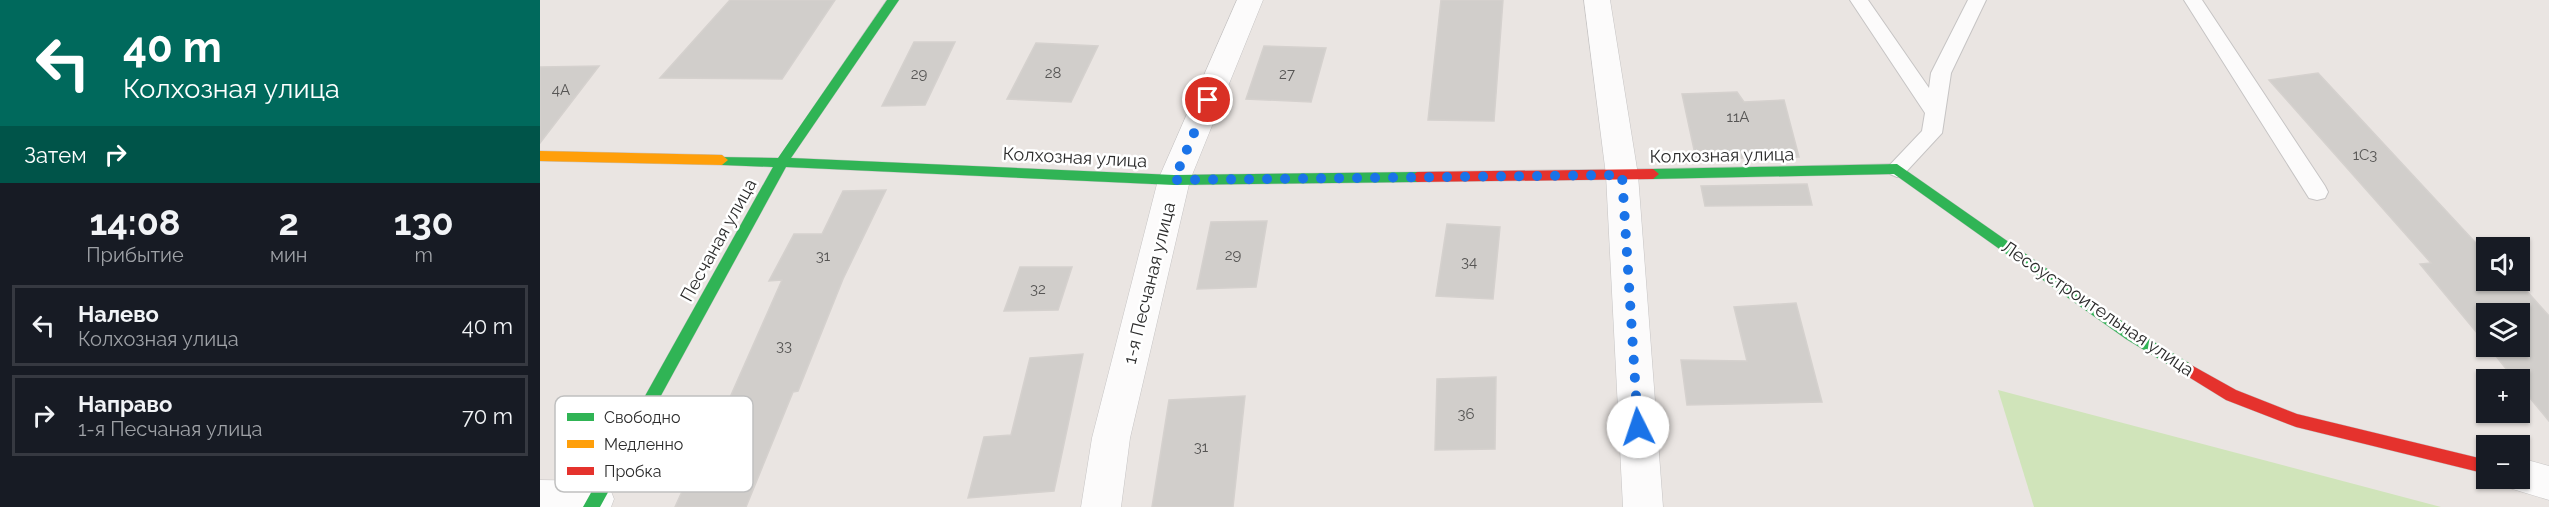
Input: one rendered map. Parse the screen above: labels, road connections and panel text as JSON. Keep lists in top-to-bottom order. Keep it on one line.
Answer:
{"streets":{"street":["Колхозная улица","Песчаная улица","1-я Песчаная улица","Лесоустроительная улица"]},"crossings":[["Колхозная улица","Песчаная улица"],["Колхозная улица","1-я Песчаная улица"],["Колхозная улица","Лесоустроительная улица"]],"house_numbers":["28","29","27","4А","11А","1С3","29","31","34","32","33","36","31"],"legend":["Свободно","Медленно","Пробка"],"page":{"turn":["40 m","Колхозная улица"],"then":"Затем","eta":["14:08","Прибытие","2","мин","130","m"],"map_buttons":["+","−"],"list":[{"name":"Налево","note":"Колхозная улица","value":"40 m"},{"name":"Направо","note":"1-я Песчаная улица","value":"70 m"}]}}
